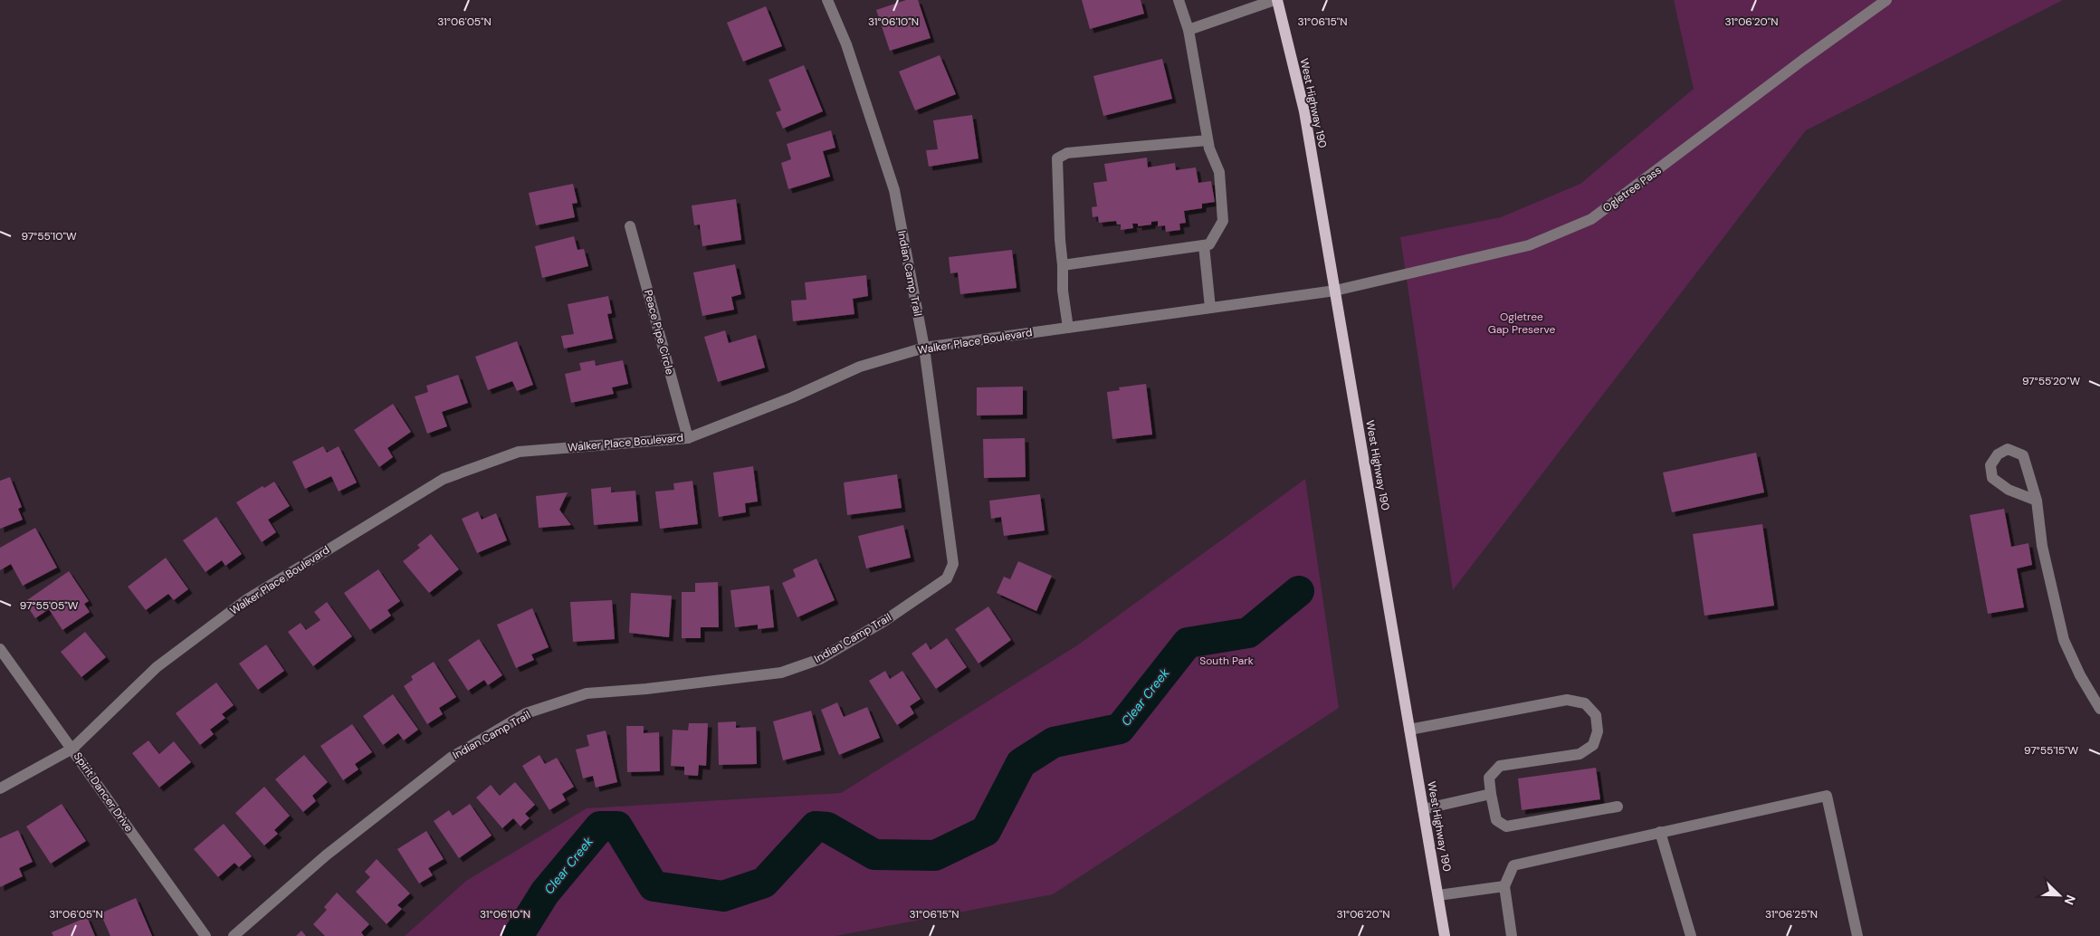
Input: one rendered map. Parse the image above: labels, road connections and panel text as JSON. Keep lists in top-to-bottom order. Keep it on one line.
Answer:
{"streets":{"main road":["West Highway 190"],"street":["Ogletree Pass","Indian Camp Trail","Peace Pipe Circle","Walker Place Boulevard","Spirit Dancer Drive"]},"crossings":[["West Highway 190","Ogletree Pass"],["West Highway 190","Walker Place Boulevard"],["Ogletree Pass","Walker Place Boulevard"],["Indian Camp Trail","Walker Place Boulevard"],["Peace Pipe Circle","Walker Place Boulevard"],["Walker Place Boulevard","Spirit Dancer Drive"]],"water":["Clear Creek"],"parks":["Ogletree Gap Preserve","South Park"],"north":"bottom right","coordinates":["31°06'05\"N","31°06'10\"N","31°06'15\"N","31°06'20\"N","97°55'10\"W","97°55'20\"W","97°55'05\"W","97°55'15\"W","31°06'25\"N"]}
